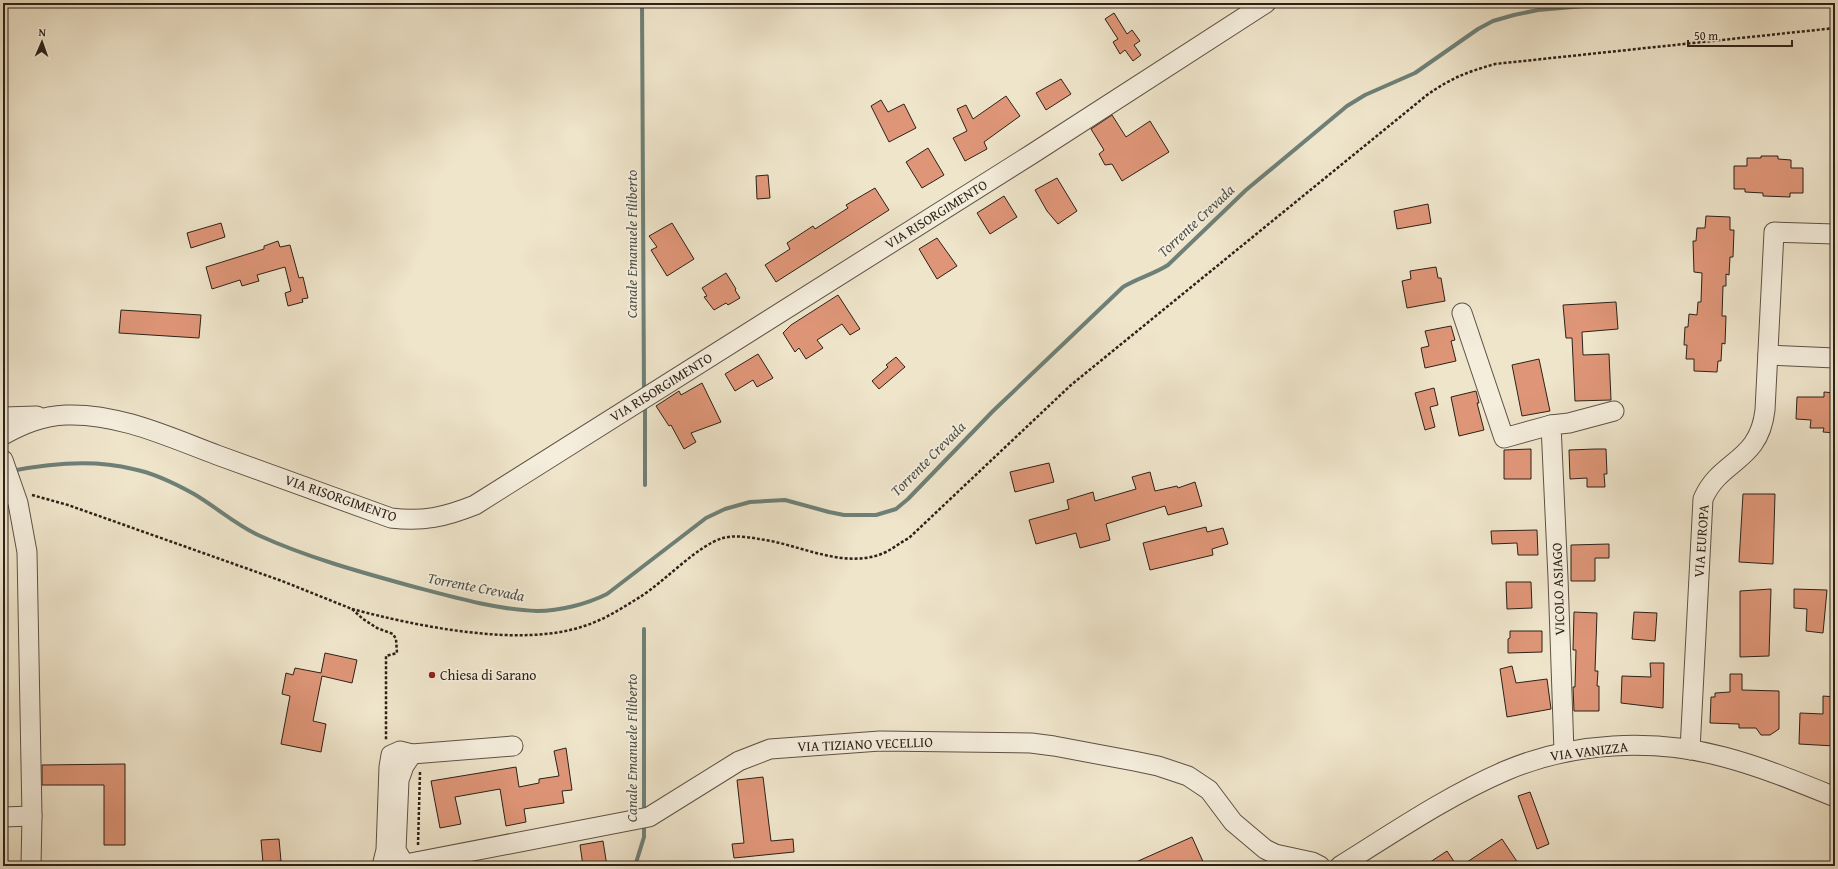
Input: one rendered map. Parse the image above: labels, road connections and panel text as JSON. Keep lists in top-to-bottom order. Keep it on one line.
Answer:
{"streets":{"street":["VIA RISORGIMENTO","VIA EUROPA","VICOLO ASIAGO","VIA TIZIANO VECELLIO","VIA VANIZZA"]},"crossings":[["VIA EUROPA","VIA VANIZZA"],["VICOLO ASIAGO","VIA VANIZZA"]],"water":["Torrente Crevada","Canale Emanuele Filiberto"],"places":["Chiesa di Sarano"],"scale_bar":"50 m","north":"top"}
